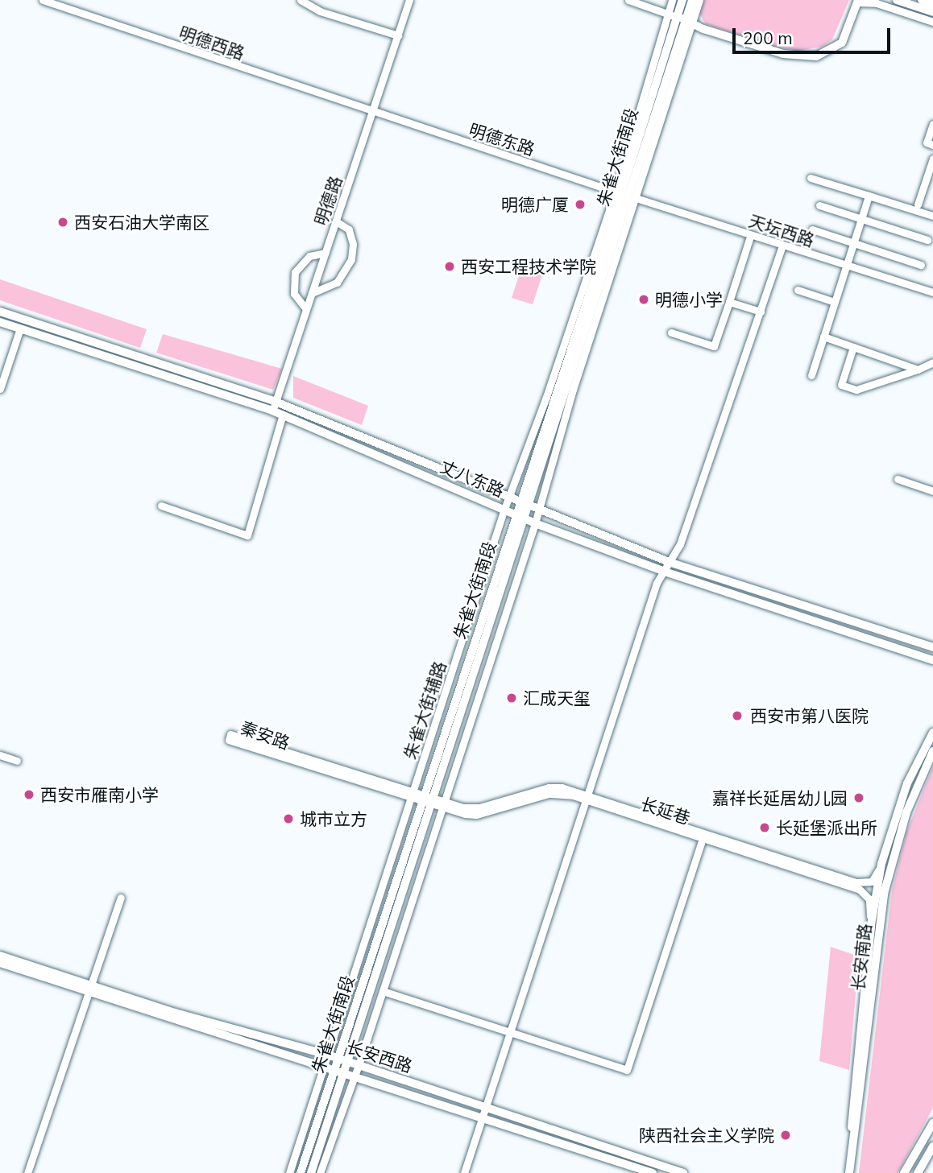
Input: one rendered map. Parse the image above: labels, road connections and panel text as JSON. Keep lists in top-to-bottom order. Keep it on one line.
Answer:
{"streets":{"main road":["朱雀大街南段","丈八东路","长安南路","长安西路"],"street":["明德西路","明德东路","明德路","天坛西路","朱雀大街辅路","秦安路","长延巷"]},"crossings":[["明德西路","明德东路"],["明德西路","明德路"],["明德东路","朱雀大街南段"],["明德东路","明德路"],["明德东路","天坛西路"],["明德东路","朱雀大街辅路"],["朱雀大街南段","天坛西路"],["朱雀大街南段","丈八东路"],["朱雀大街南段","朱雀大街辅路"],["朱雀大街南段","秦安路"],["朱雀大街南段","长延巷"],["朱雀大街南段","长安西路"],["明德路","丈八东路"],["天坛西路","朱雀大街辅路"],["丈八东路","朱雀大街辅路"],["朱雀大街辅路","秦安路"],["朱雀大街辅路","长延巷"],["朱雀大街辅路","长安西路"],["秦安路","长延巷"]],"places":["明德广厦","西安石油大学南区","西安工程技术学院","明德小学","汇成天玺","西安市第八医院","西安市雁南小学","嘉祥长延居幼儿园","城市立方","长延堡派出所","陕西社会主义学院"],"scale_bar":"200 m"}
